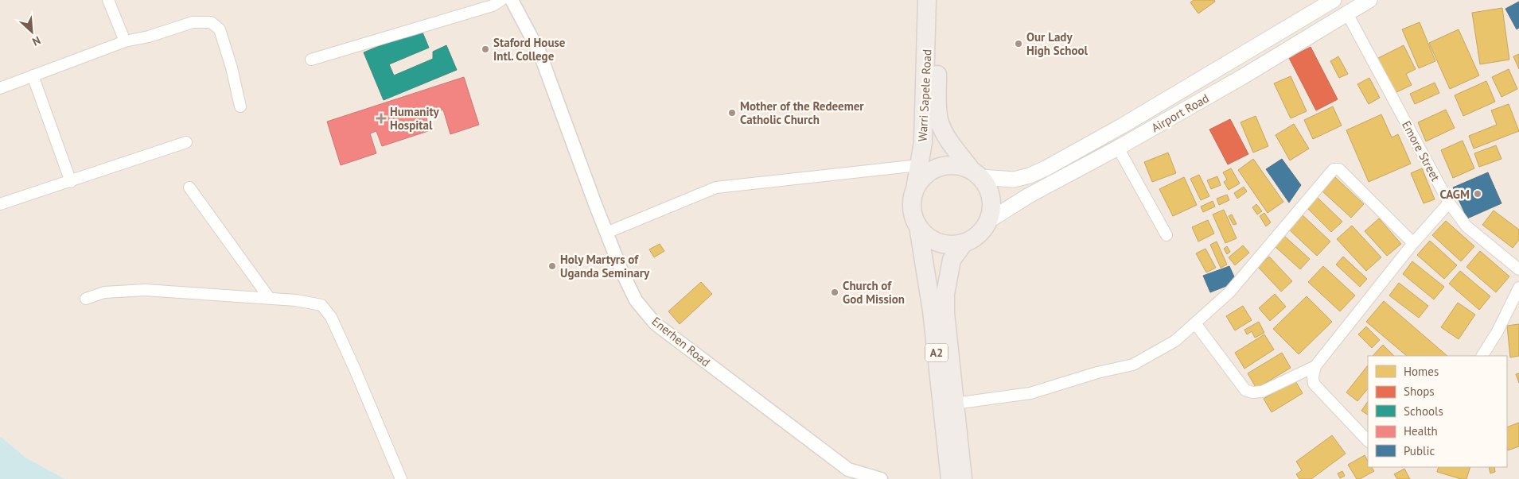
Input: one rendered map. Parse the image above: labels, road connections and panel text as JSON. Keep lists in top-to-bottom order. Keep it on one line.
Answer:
{"streets":{"highway":["Warri Sapele Road","A2"],"main road":["Airport Road"],"street":["Emore Street","Enerhen Road"]},"crossings":[["Warri Sapele Road","Airport Road"],["Warri Sapele Road","A2"],["Airport Road","Emore Street"],["Airport Road","A2"]],"places":{"other":["Our Lady High School","Staford House Intl. College","Mother of the Redeemer Catholic Church","CAGM","Holy Martyrs of Uganda Seminary","Church of God Mission"],"health":["Humanity Hospital"]},"legend":["Homes","Shops","Schools","Health","Public"],"north":"bottom right"}
